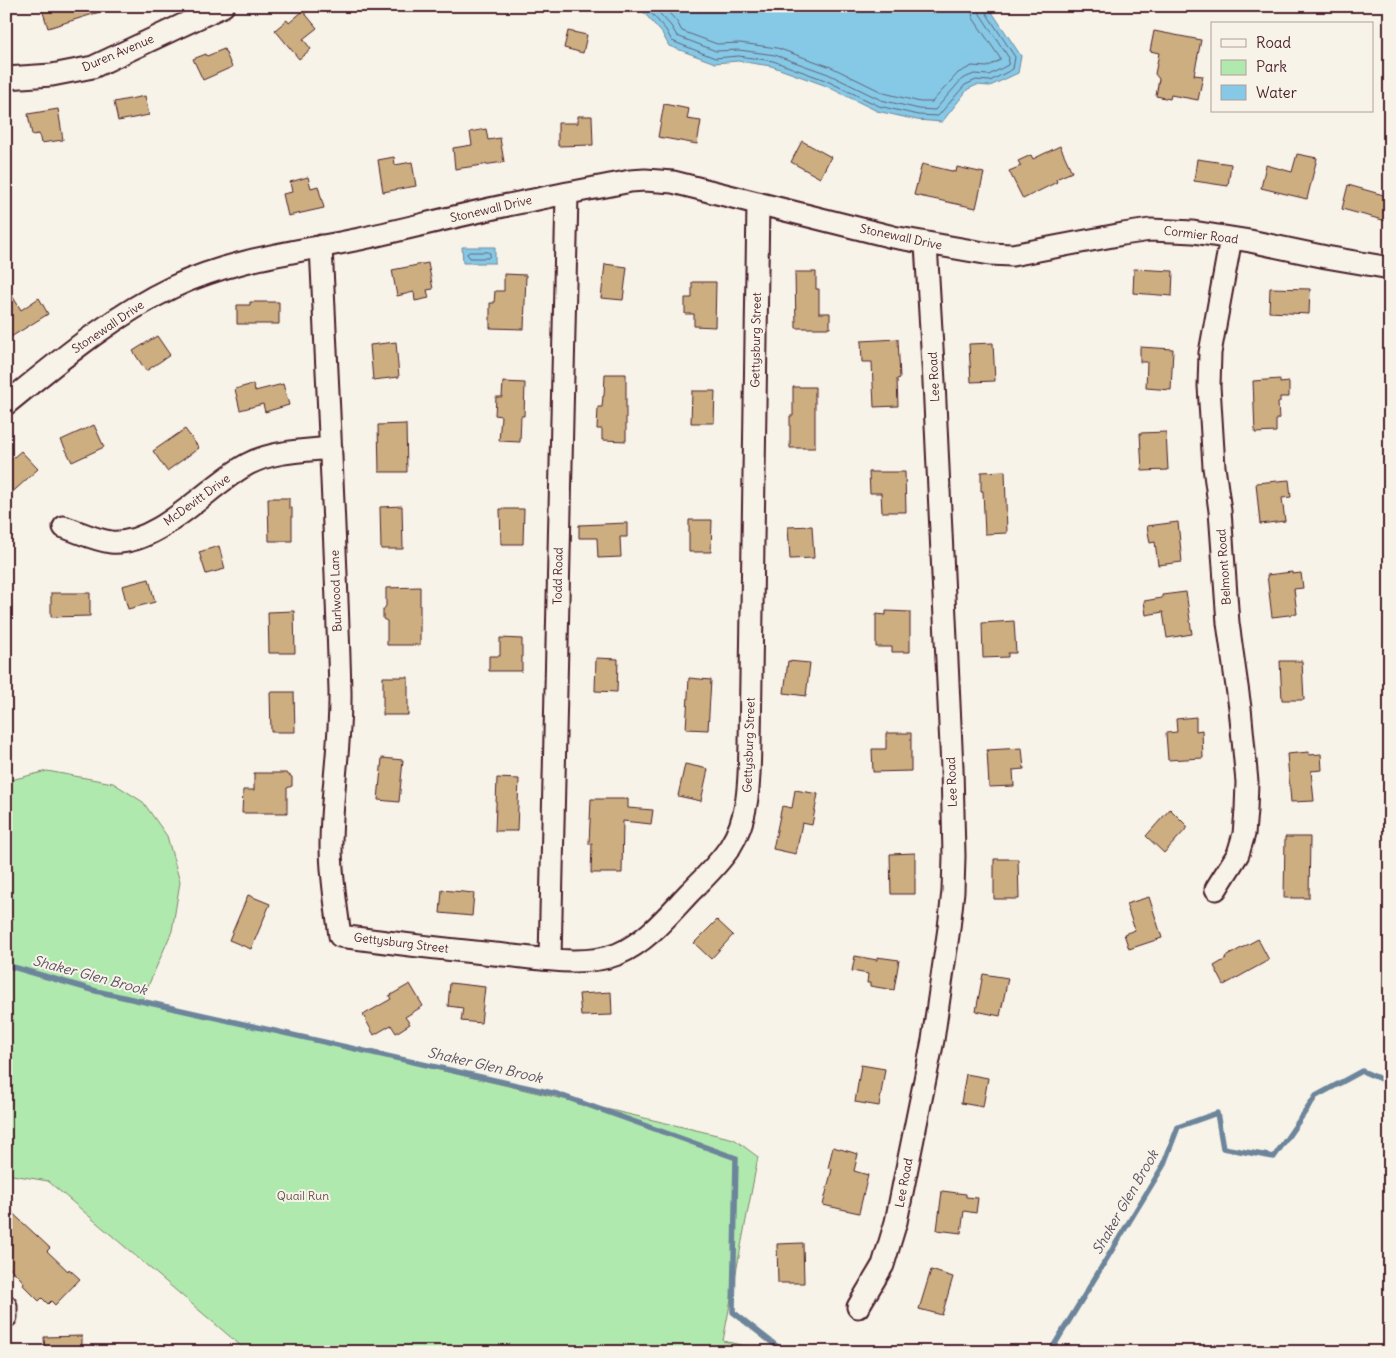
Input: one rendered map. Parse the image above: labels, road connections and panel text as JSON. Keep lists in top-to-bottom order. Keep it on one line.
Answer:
{"streets":{"street":["Duren Avenue","Stonewall Drive","Cormier Road","Gettysburg Street","Lee Road","McDevitt Drive","Belmont Road","Todd Road","Burlwood Lane"]},"crossings":[["Stonewall Drive","Cormier Road"],["Stonewall Drive","Gettysburg Street"],["Stonewall Drive","Lee Road"],["Stonewall Drive","Todd Road"],["Stonewall Drive","Burlwood Lane"],["Cormier Road","Belmont Road"],["Gettysburg Street","Todd Road"],["Gettysburg Street","Burlwood Lane"],["McDevitt Drive","Burlwood Lane"]],"water":["Shaker Glen Brook"],"parks":["Quail Run"],"legend":["Road","Park","Water"]}
